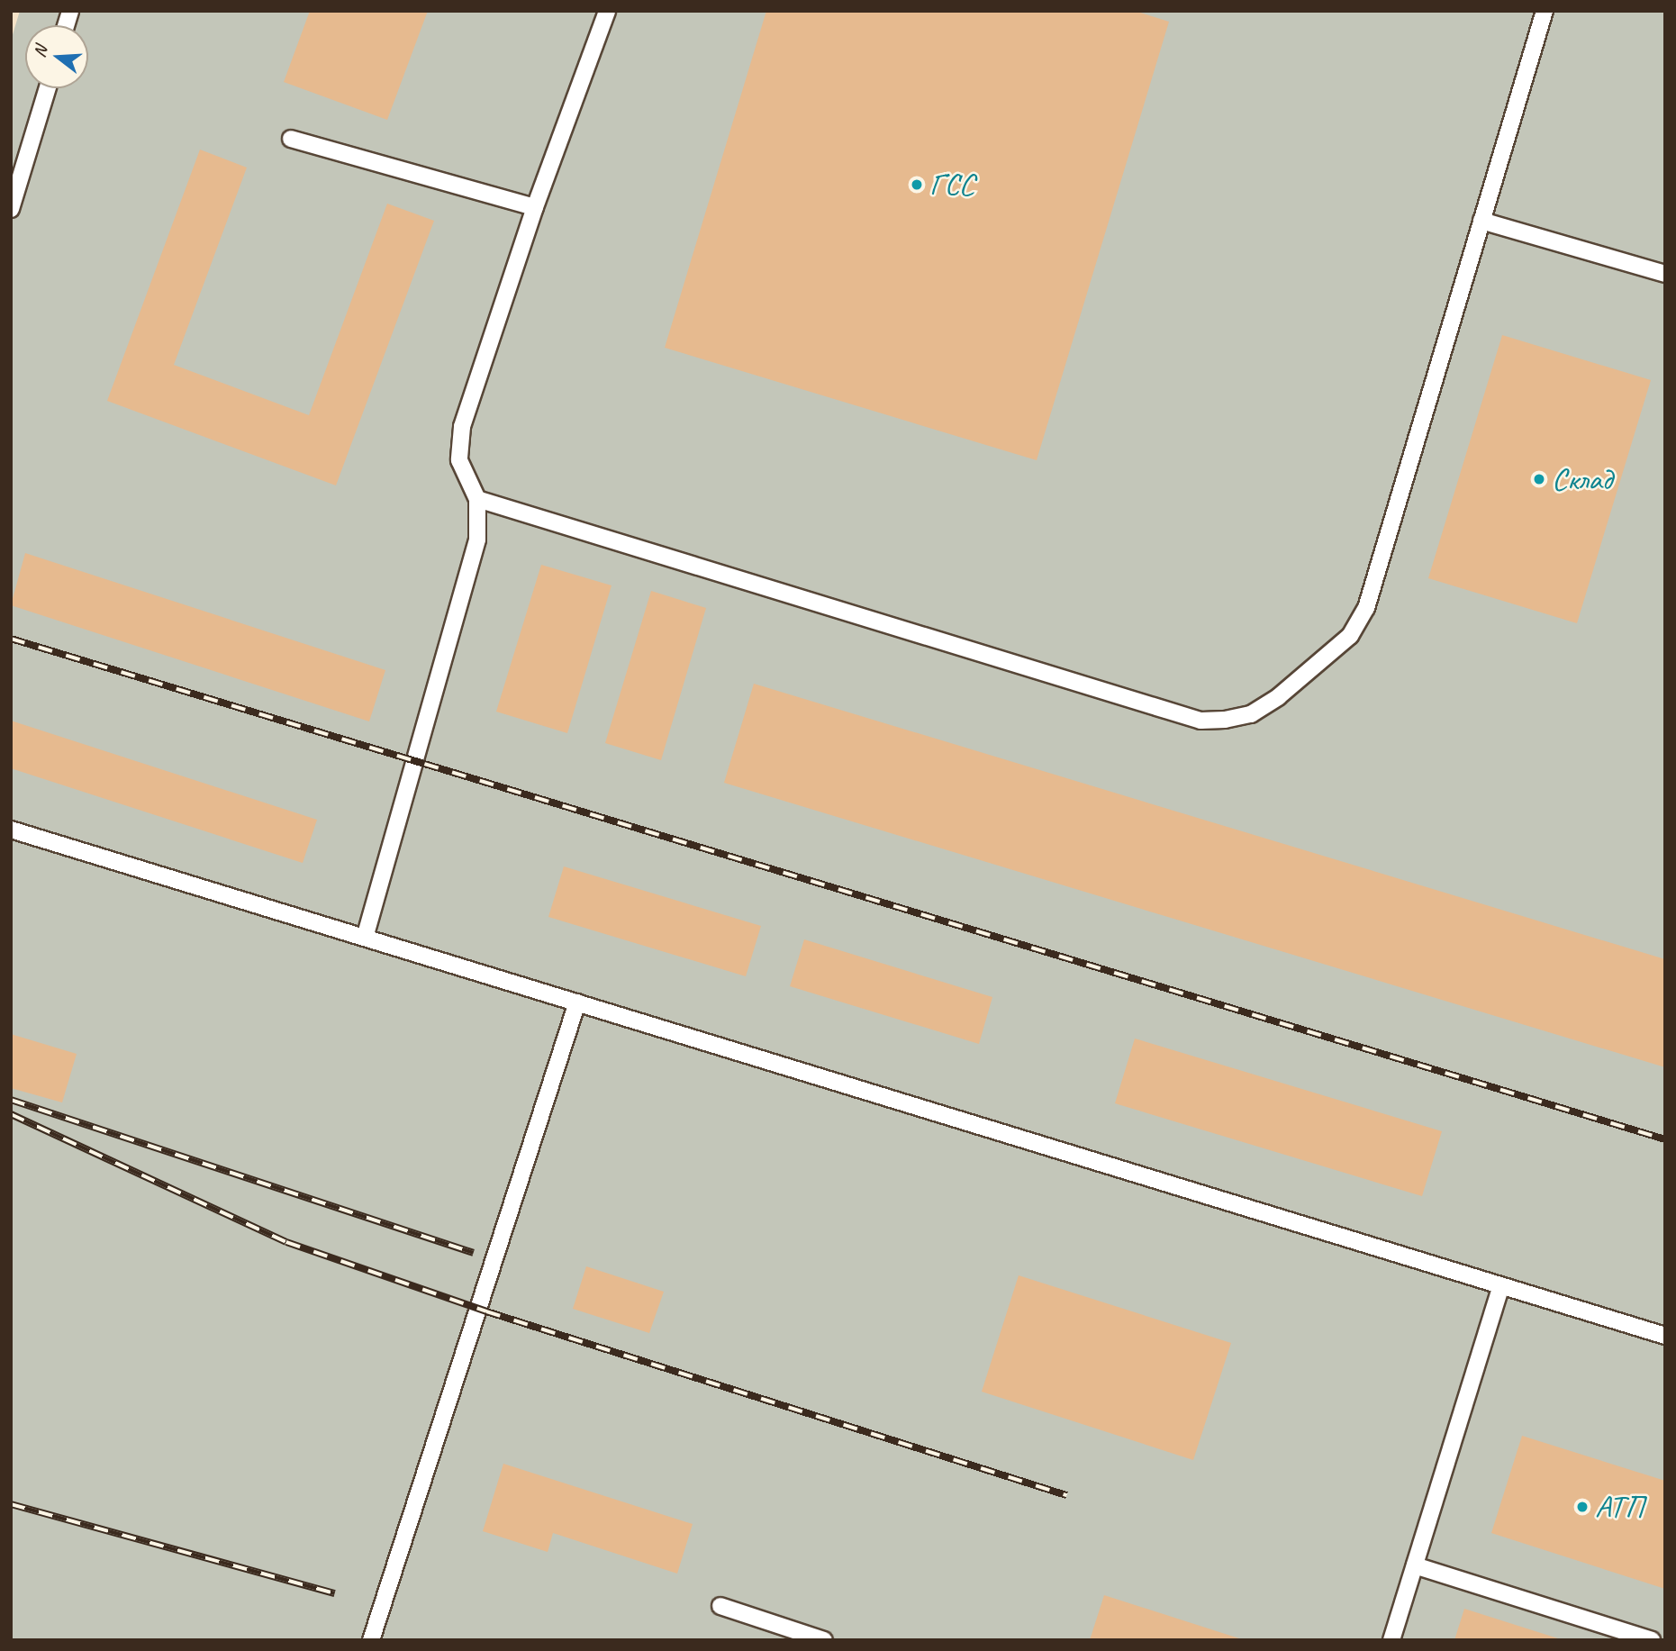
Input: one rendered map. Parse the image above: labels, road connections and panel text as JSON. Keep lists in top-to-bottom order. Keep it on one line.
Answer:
{"places":["ГСС","Склад","АТП"],"north":"left"}
